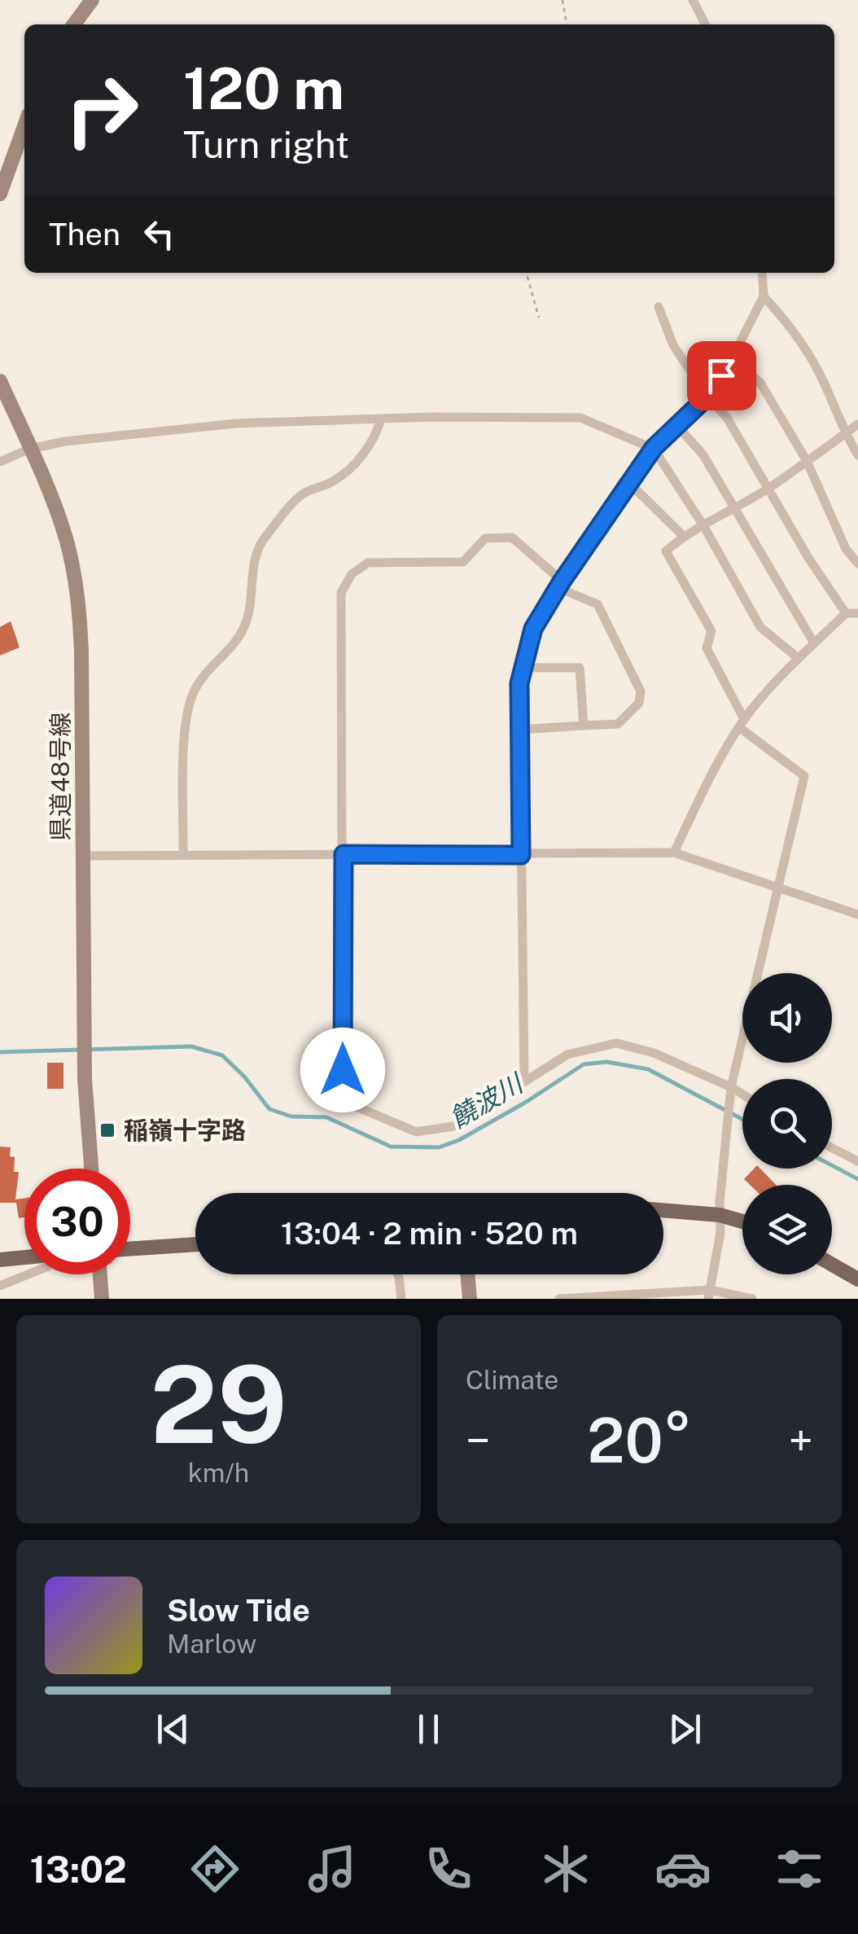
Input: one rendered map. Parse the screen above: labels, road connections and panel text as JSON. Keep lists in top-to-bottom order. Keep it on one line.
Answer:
{"streets":{"main road":["県道48号線"]},"water":["饒波川"],"places":{"transit":["稲嶺十字路"]},"page":{"turn":["120 m","Turn right"],"then":"Then","limit":"30","trip":"13:04 · 2 min · 520 m","tile":[["29","km/h"],"Climate"],"heat":["−","20°","+"],"song":["Slow Tide","Marlow"],"tabs":"13:02"}}
